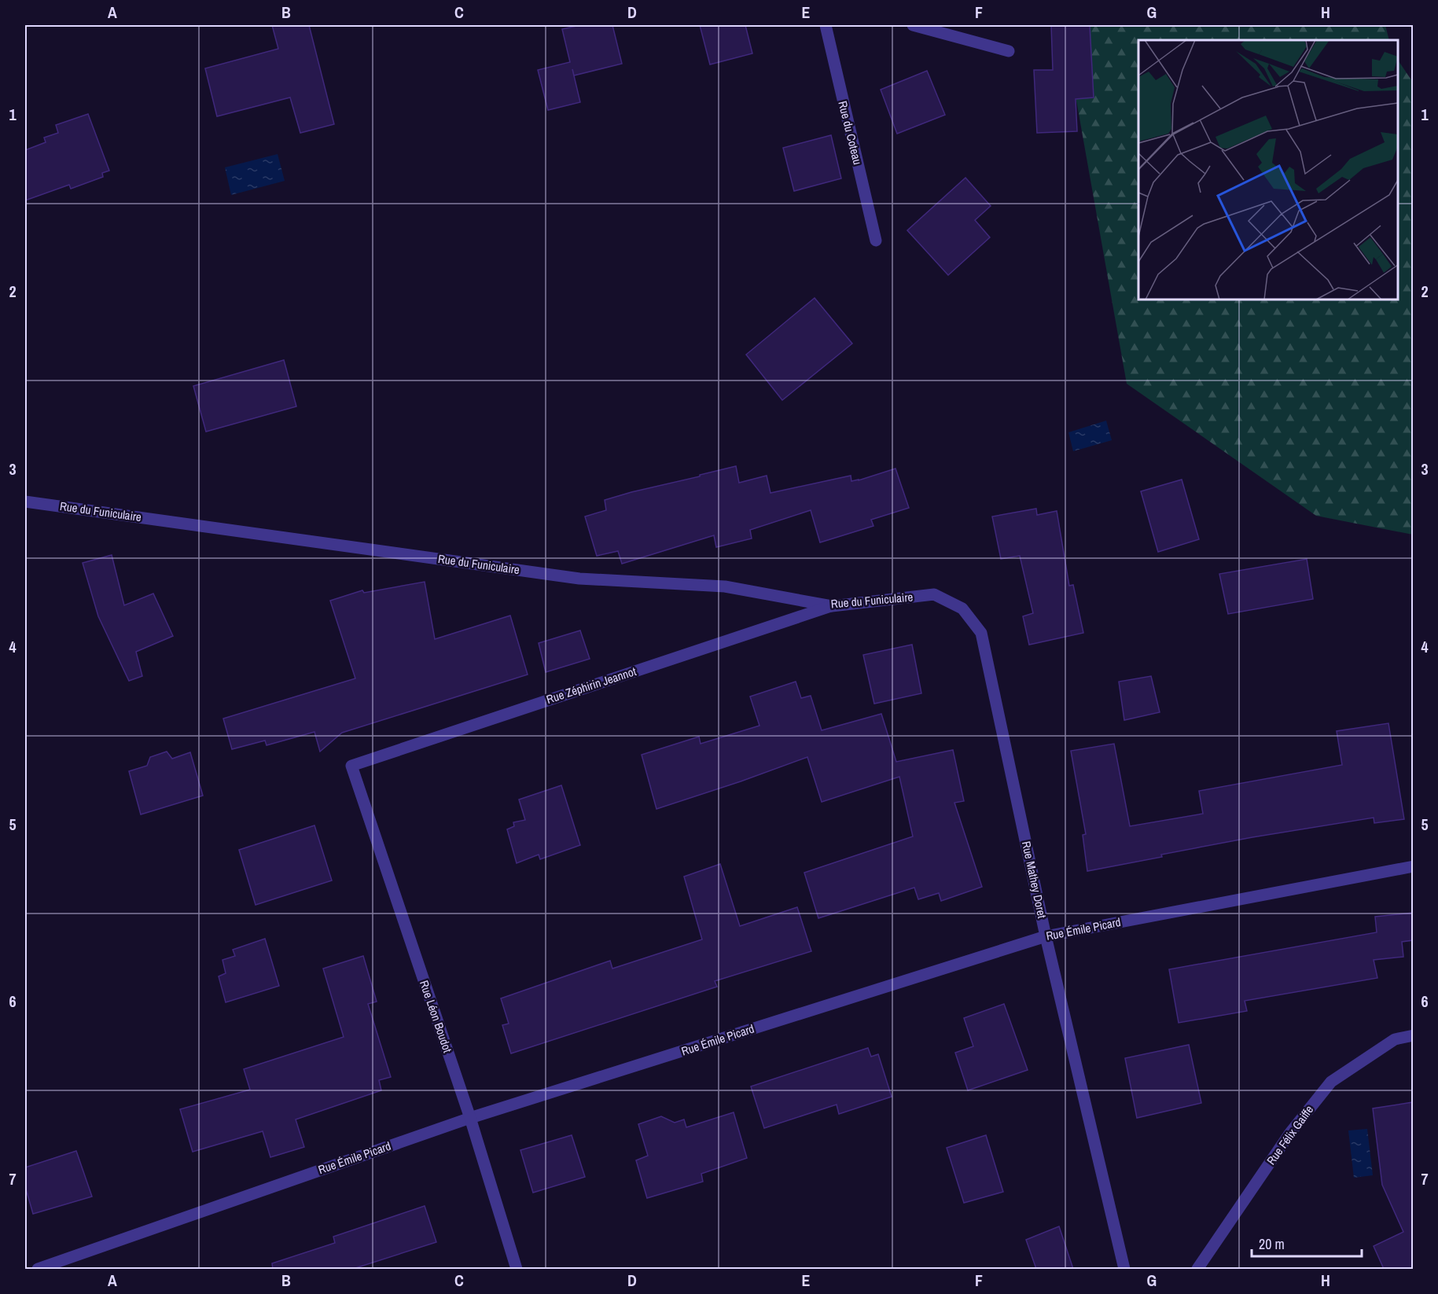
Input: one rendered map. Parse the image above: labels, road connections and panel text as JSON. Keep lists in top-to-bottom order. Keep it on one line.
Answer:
{"streets":{"street":["Rue du Coteau","Rue du Funiculaire","Rue Zéphirin Jeannot","Rue Mathey Doret","Rue Émile Picard","Rue Léon Boudot","Rue Félix Gaiffe"]},"crossings":[["Rue du Funiculaire","Rue Zéphirin Jeannot"],["Rue du Funiculaire","Rue Mathey Doret"],["Rue Zéphirin Jeannot","Rue Léon Boudot"],["Rue Mathey Doret","Rue Émile Picard"],["Rue Émile Picard","Rue Léon Boudot"]],"scale_bar":"20 m","grid":{"columns":["A","B","C","D","E","F","G","H"],"rows":["1","2","3","4","5","6","7"]}}
